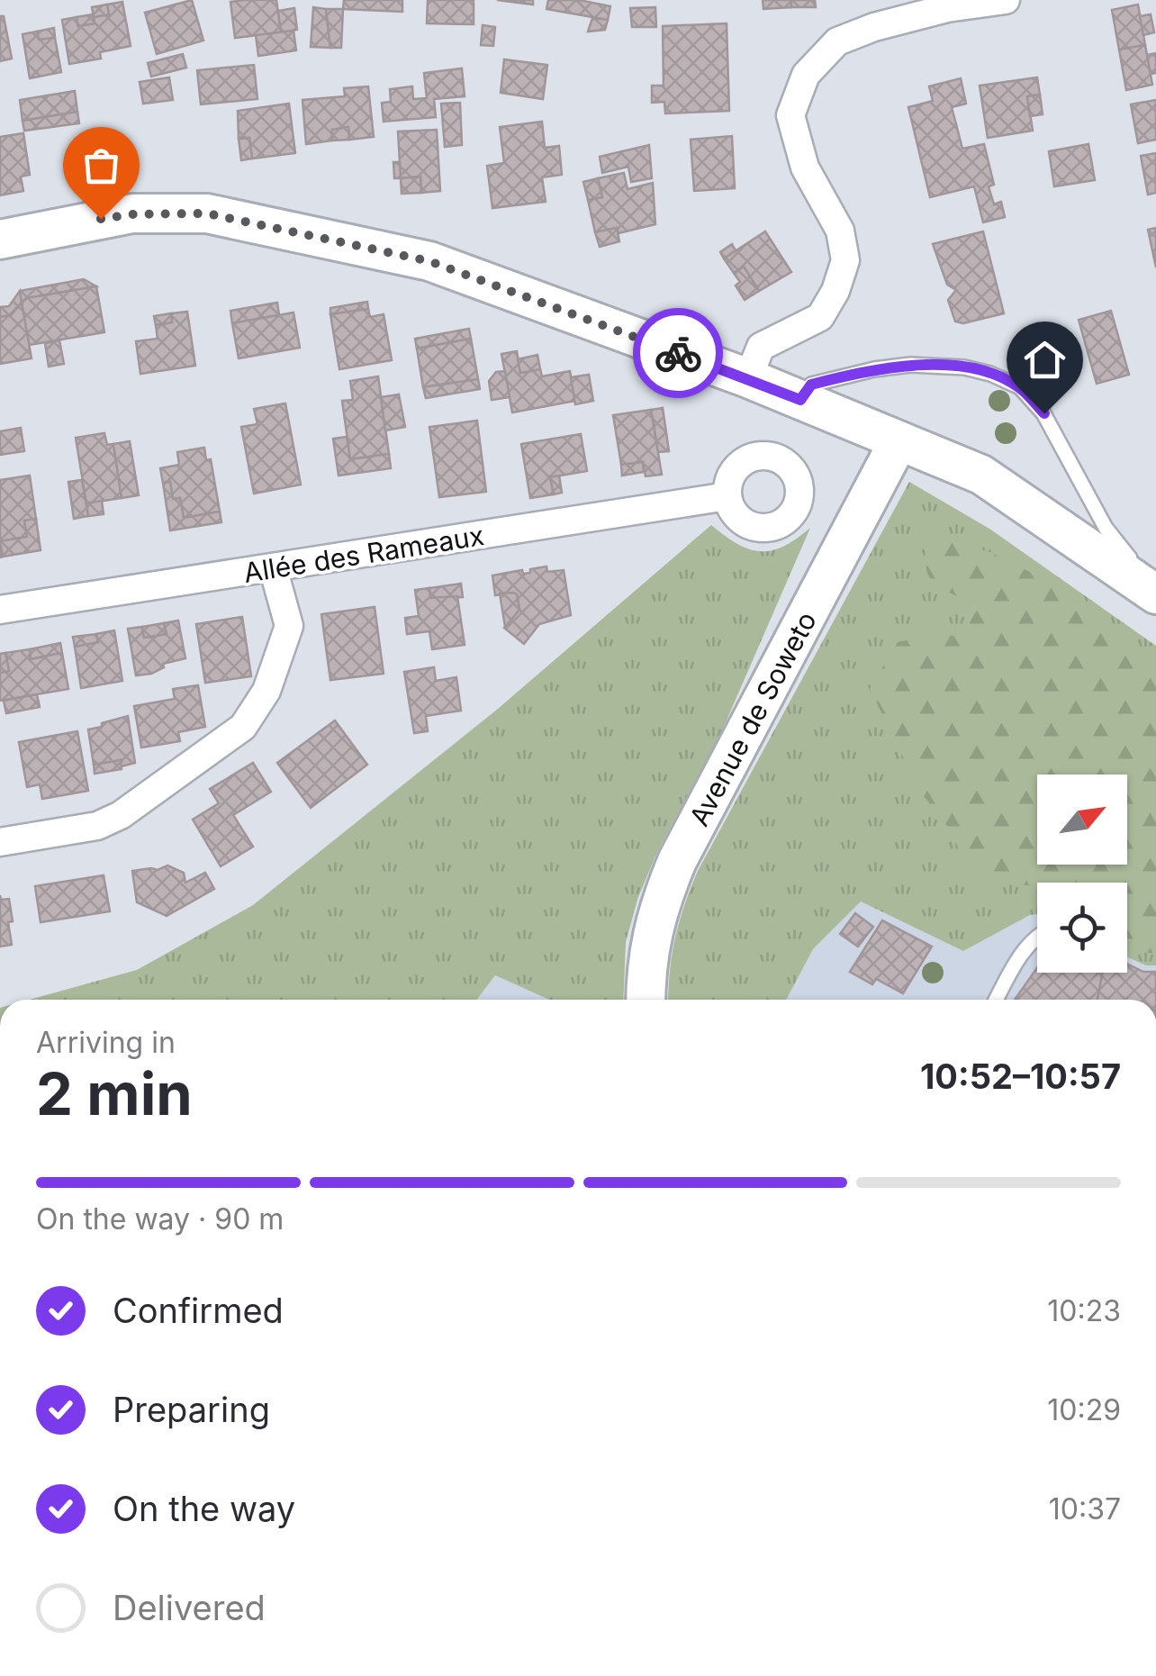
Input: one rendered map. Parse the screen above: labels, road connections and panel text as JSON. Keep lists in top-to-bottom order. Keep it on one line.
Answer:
{"streets":{"street":["Allée des Rameaux","Avenue de Soweto"]},"north":"top right","page":{"heading":["2 min","Arriving in","10:52–10:57"],"bar":"On the way · 90 m","list":[["Confirmed","10:23"],["Preparing","10:29"],["On the way","10:37"],"Delivered"]}}
